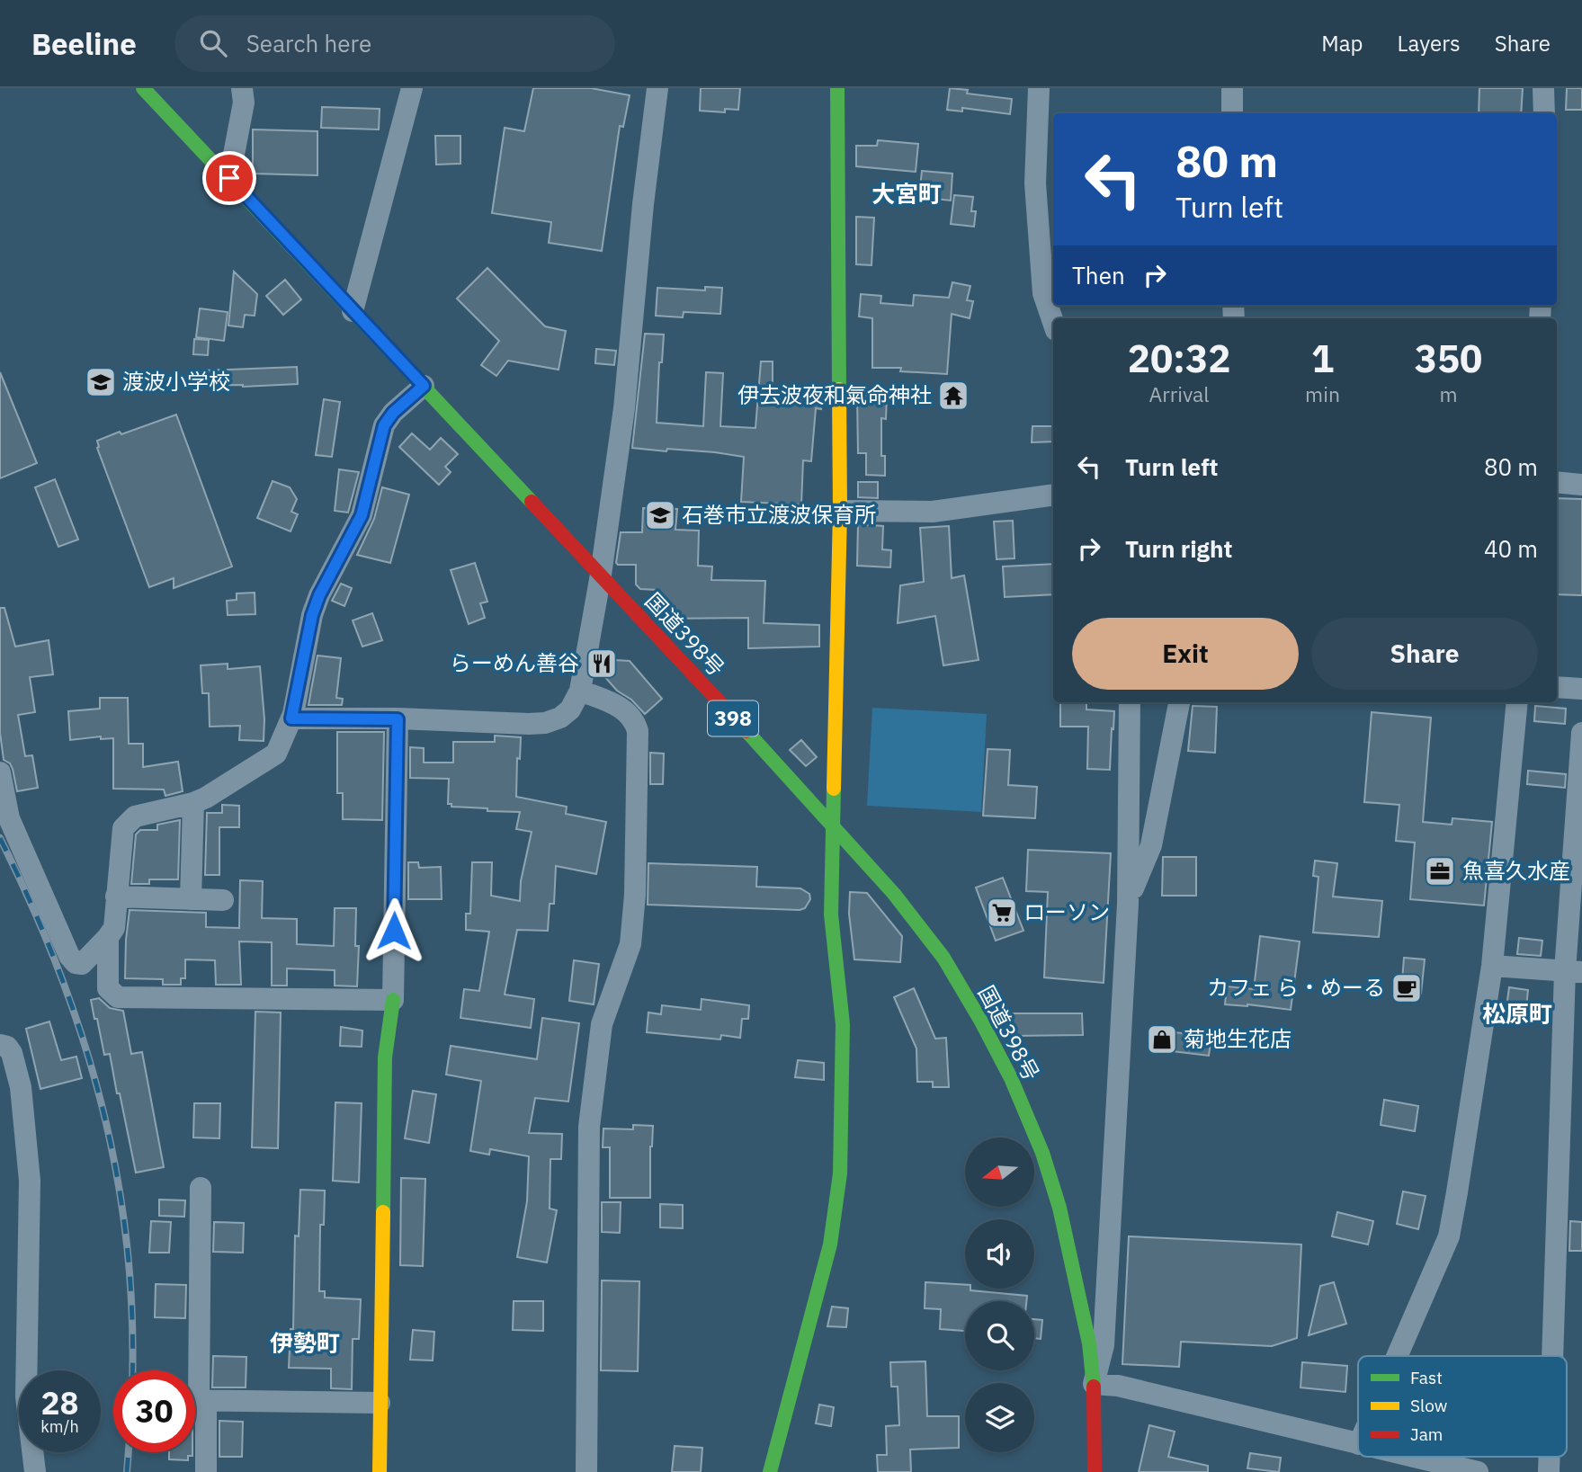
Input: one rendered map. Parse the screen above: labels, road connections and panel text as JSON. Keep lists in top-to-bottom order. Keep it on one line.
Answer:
{"streets":{"main road":["国道398号","398"]},"districts":["大宮町","松原町","伊勢町"],"places":{"school or university":["渡波小学校","石巻市立渡波保育所"],"temple":["伊去波夜和氣命神社"],"restaurant":["らーめん善谷"],"office":["魚喜久水産"],"supermarket":["ローソン"],"cafe":["カフェ ら・めーる"],"shop":["菊地生花店"]},"legend":["Fast","Slow","Jam"],"north":"left","page":{"header":"Beeline","search":"Search here","nav":["Map","Layers","Share"],"turn":["80 m","Turn left"],"then":"Then","eta":["20:32","Arrival","1","min","350","m"],"list":[{"name":"Turn left","value":"80 m"},{"name":"Turn right","value":"40 m"}],"buttons":["Exit","Share"],"speed":"28 km/h","limit":"30"}}
